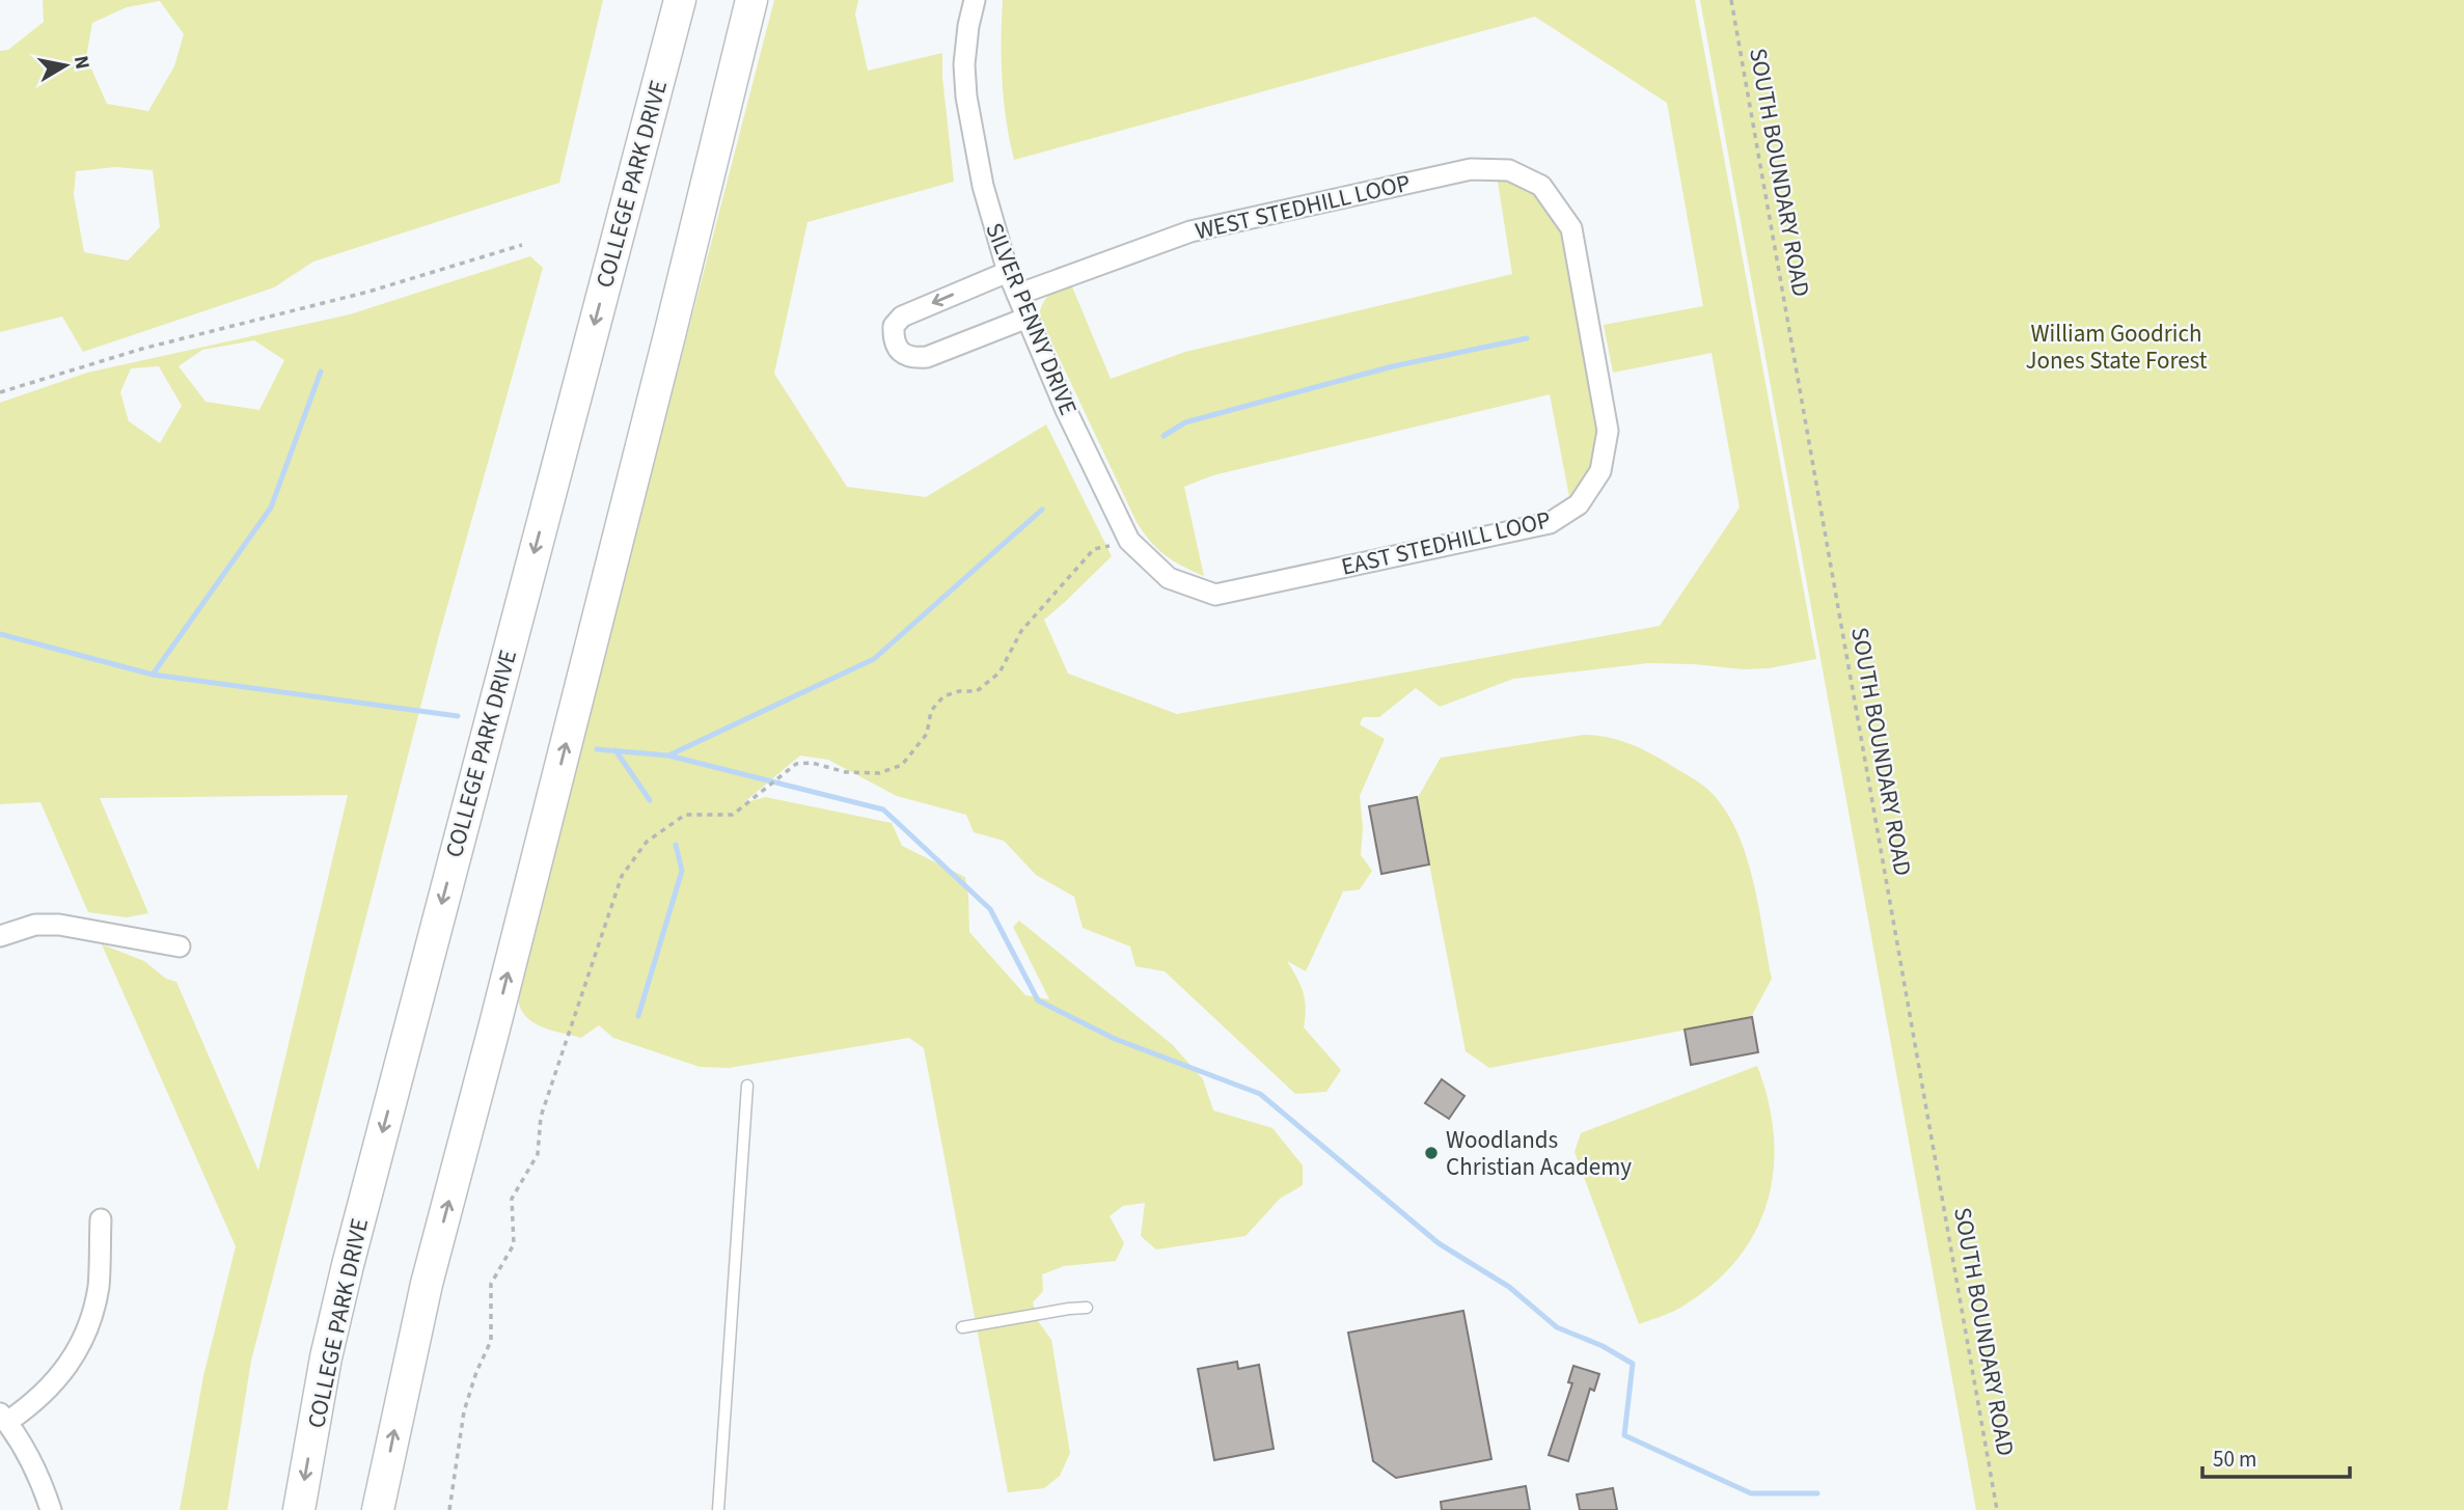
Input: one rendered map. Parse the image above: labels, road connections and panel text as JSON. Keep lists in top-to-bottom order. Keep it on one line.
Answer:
{"streets":{"main road":["COLLEGE PARK DRIVE"],"street":["WEST STEDHILL LOOP","SILVER PENNY DRIVE","EAST STEDHILL LOOP"],"path":["SOUTH BOUNDARY ROAD"]},"crossings":[["WEST STEDHILL LOOP","SILVER PENNY DRIVE"],["WEST STEDHILL LOOP","EAST STEDHILL LOOP"],["SILVER PENNY DRIVE","EAST STEDHILL LOOP"]],"parks":["William Goodrich Jones State Forest"],"places":["Woodlands Christian Academy"],"scale_bar":"50 m","north":"right"}
